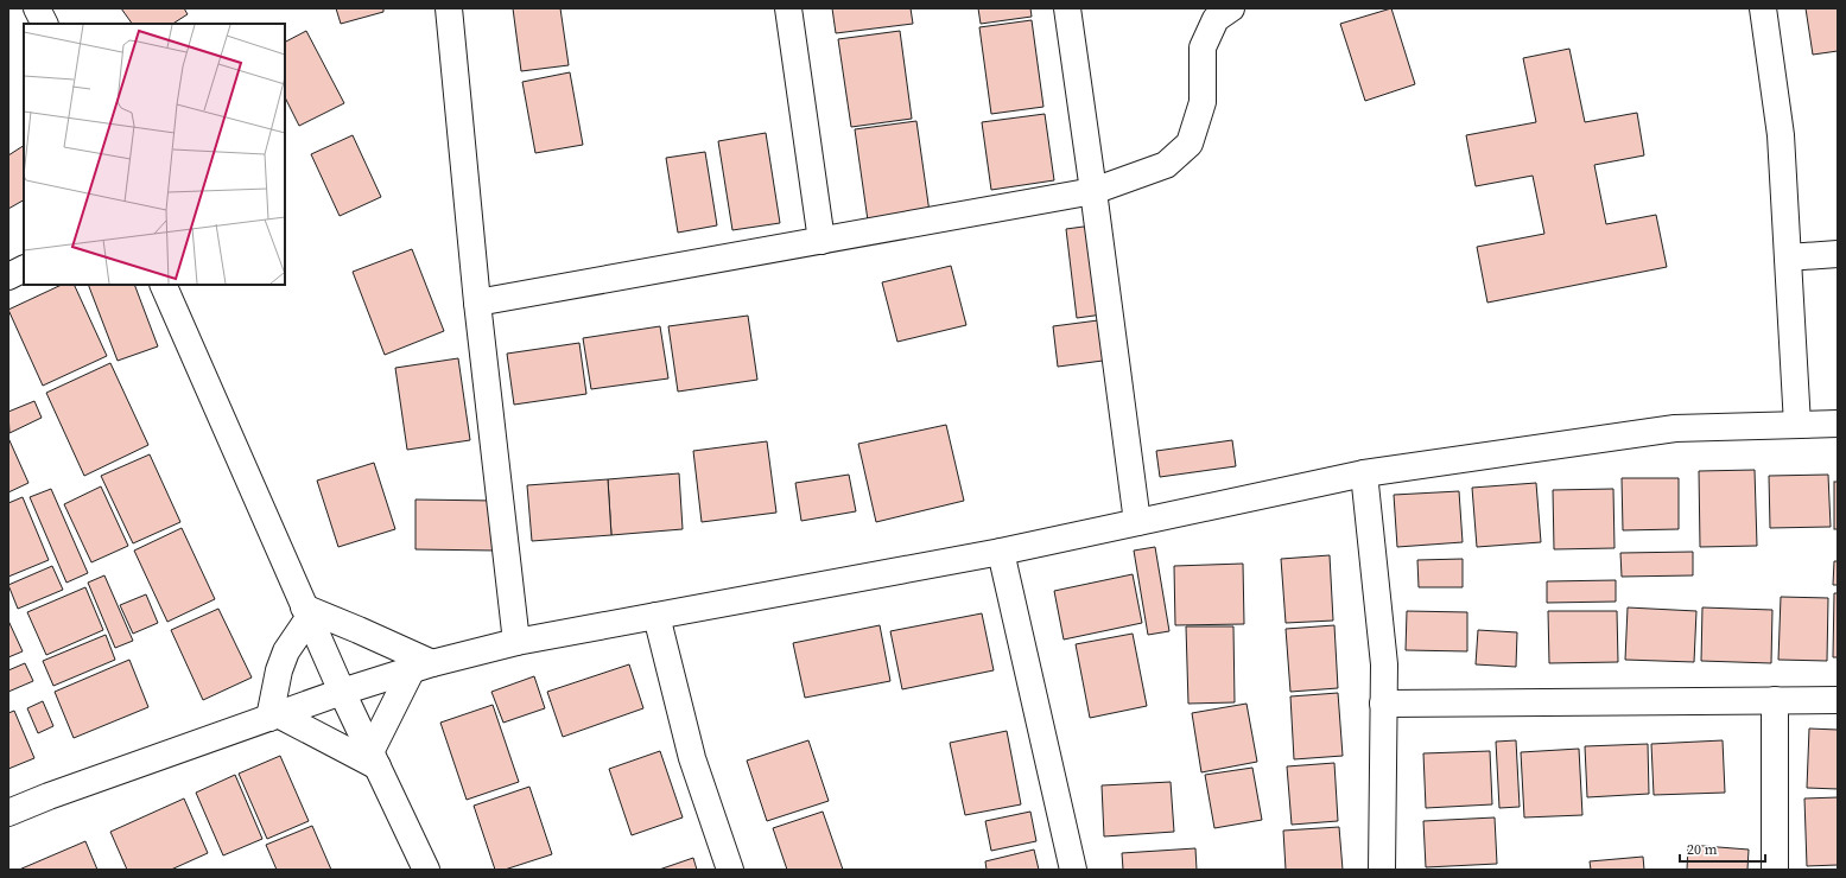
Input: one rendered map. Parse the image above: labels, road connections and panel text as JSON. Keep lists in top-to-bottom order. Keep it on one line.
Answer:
{"scale_bar":"20 m"}
